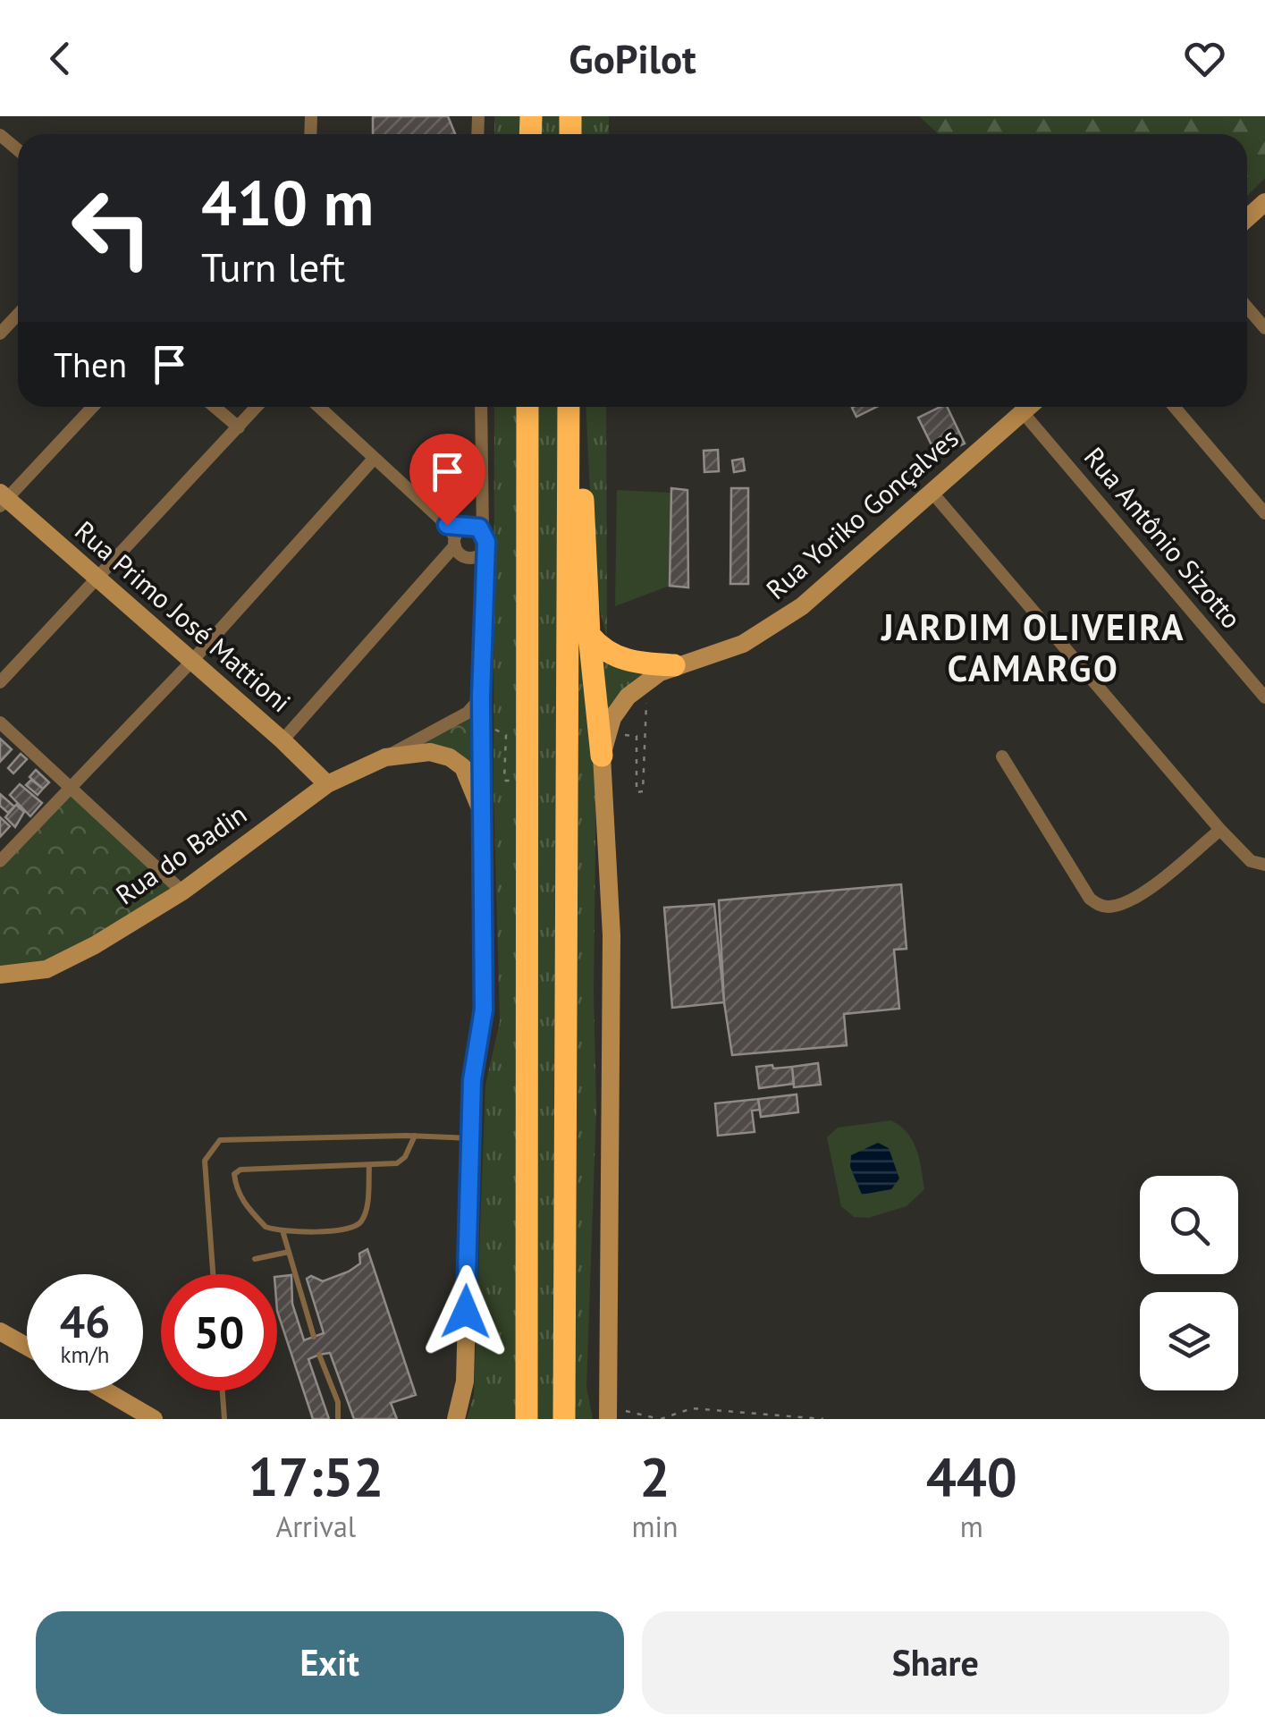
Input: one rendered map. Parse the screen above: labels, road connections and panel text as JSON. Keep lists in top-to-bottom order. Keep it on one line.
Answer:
{"streets":{"main road":["Rua Yoriko Gonçalves","Rua Primo José Mattioni","Rua do Badin"],"street":["Rua Antônio Sizotto"]},"crossings":[["Rua Yoriko Gonçalves","Rua Antônio Sizotto"],["Rua Primo José Mattioni","Rua do Badin"]],"districts":["JARDIM OLIVEIRA CAMARGO"],"page":{"header":"GoPilot","turn":["410 m","Turn left"],"then":"Then","speed":"46 km/h","limit":"50","eta":["17:52","Arrival","2","min","440","m"],"buttons":["Exit","Share"]}}
